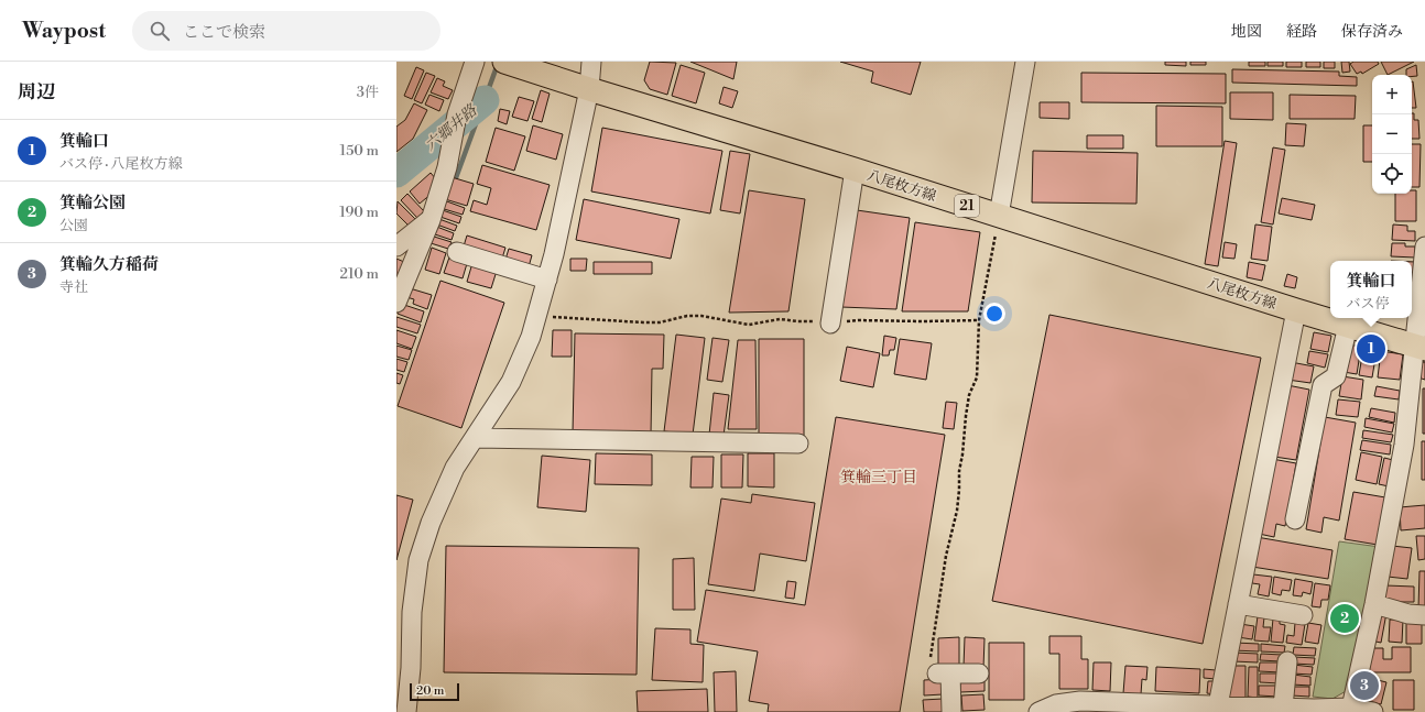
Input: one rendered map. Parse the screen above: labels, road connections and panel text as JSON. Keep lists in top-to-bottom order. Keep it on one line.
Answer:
{"streets":{"main road":["八尾枚方線","21"]},"districts":["箕輪三丁目"],"water":["六郷井路"],"scale_bar":"20 m","page":{"header":"Waypost","search":"ここで検索","nav":["地図","経路","保存済み"],"heading":["周辺","3件"],"map_buttons":["+","−"],"list":[{"mark":"1","name":"箕輪口","note":"バス停 · 八尾枚方線","value":"150 m"},{"mark":"2","name":"箕輪公園","note":"公園","value":"190 m"},{"mark":"3","name":"箕輪久方稲荷","note":"寺社","value":"210 m"}],"popup":["箕輪口","バス停"],"pins":["1","2","3"],"scale":"20 m"}}
